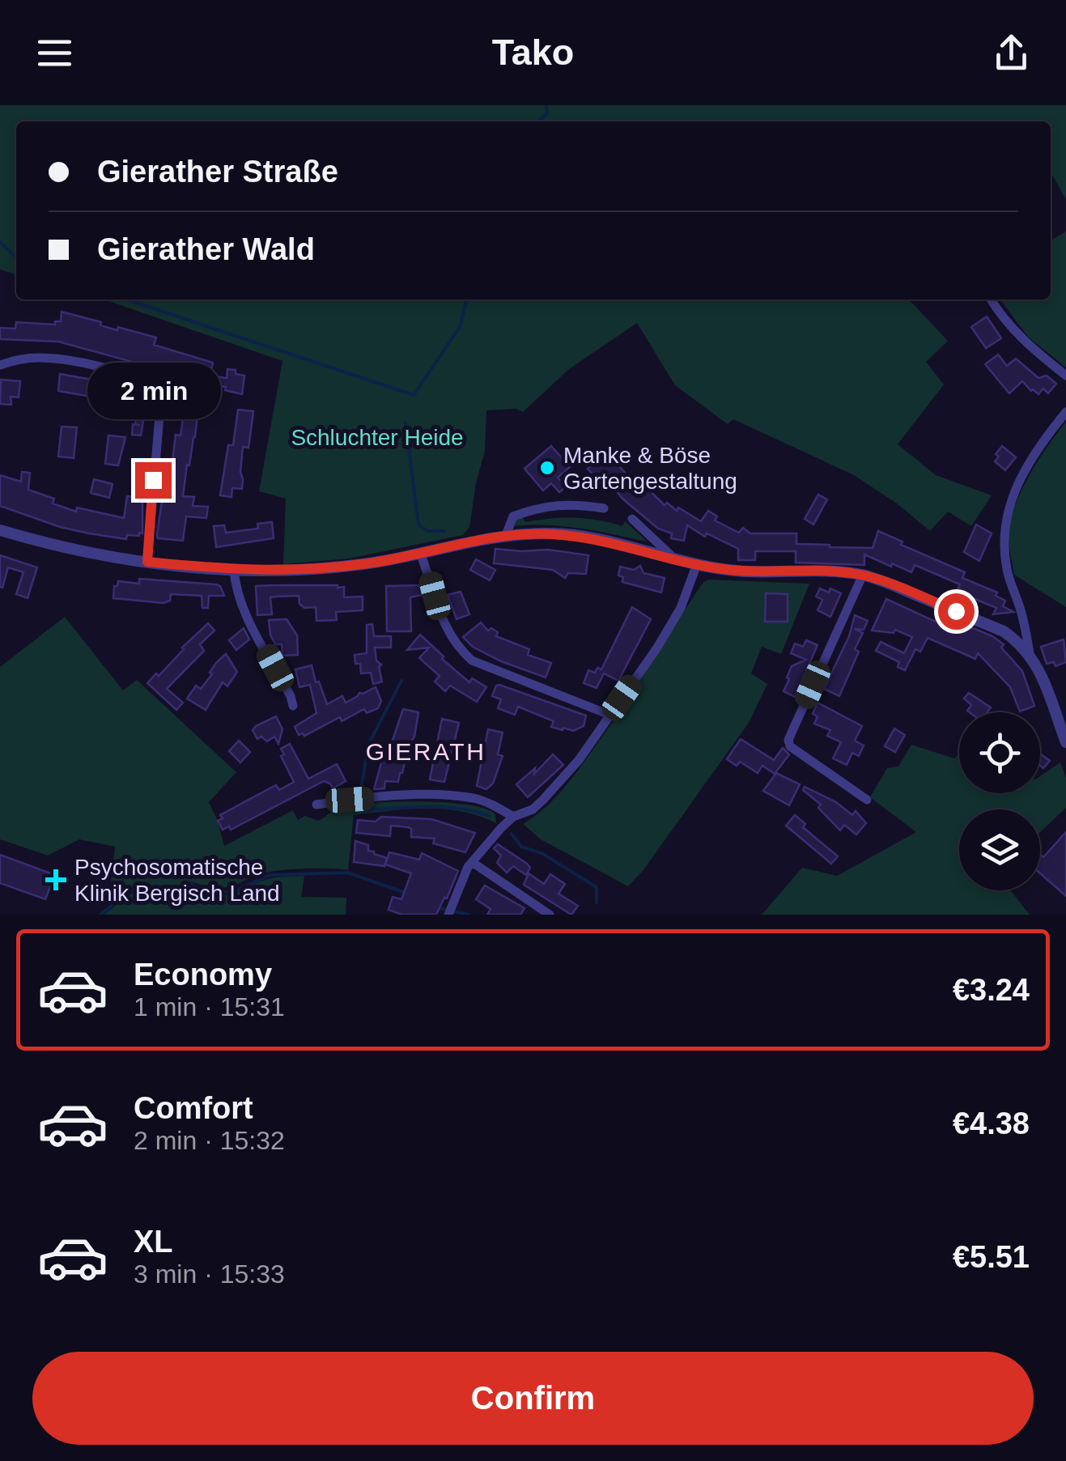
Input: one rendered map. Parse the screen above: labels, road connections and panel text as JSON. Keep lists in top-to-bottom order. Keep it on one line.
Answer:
{"districts":["GIERATH"],"parks":["Schluchter Heide"],"places":{"other":["Manke & Böse Gartengestaltung"],"health":["Psychosomatische Klinik Bergisch Land"]},"page":{"header":"Tako","banner":["Gierather Straße","Gierather Wald"],"bubble":"2 min","list":[{"name":"Economy","note":"1 min · 15:31","value":"€3.24"},{"name":"Comfort","note":"2 min · 15:32","value":"€4.38"},{"name":"XL","note":"3 min · 15:33","value":"€5.51"}],"buttons":"Confirm"}}
